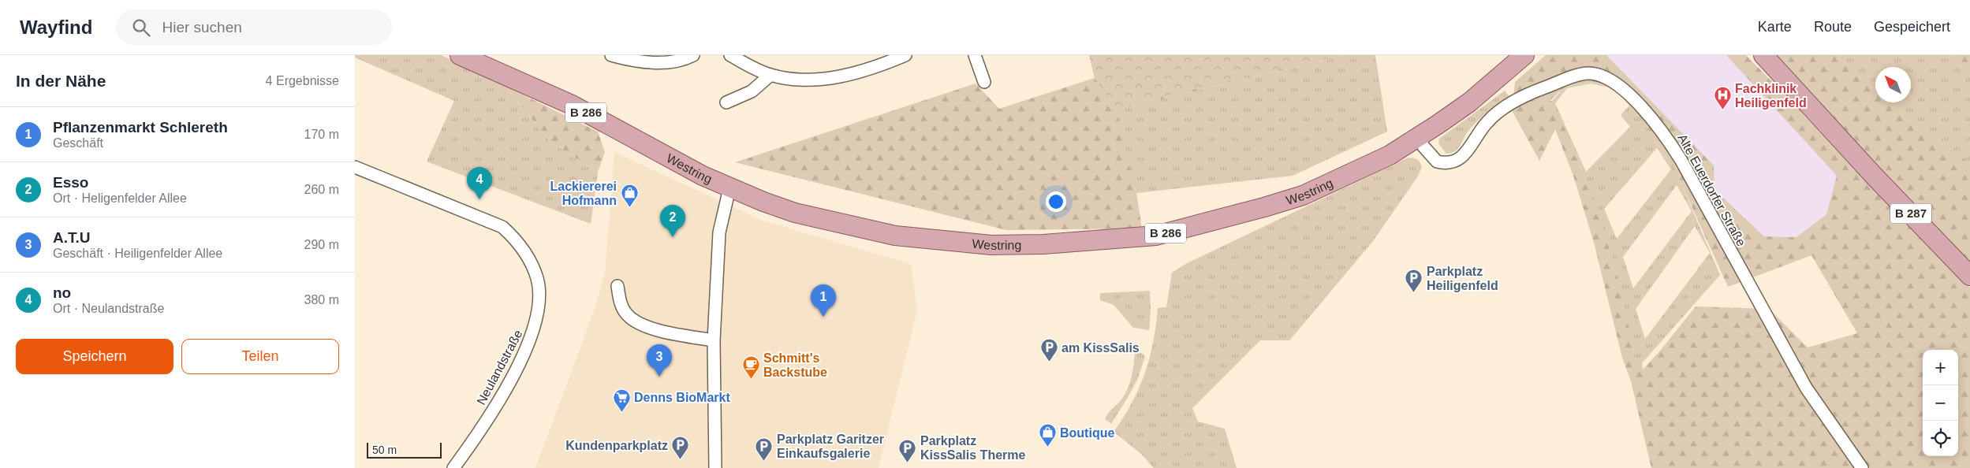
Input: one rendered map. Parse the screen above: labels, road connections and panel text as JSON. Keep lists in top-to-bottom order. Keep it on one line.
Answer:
{"streets":{"main road":["B 286","Westring","B 287"],"street":["Alte Euerdorfer Straße","Neulandstraße"]},"crossings":[["Westring","Alte Euerdorfer Straße"]],"places":{"hospital":["Fachklinik Heiligenfeld"],"shop":["Lackiererei Hofmann","Boutique"],"parking":["Parkplatz Heiligenfeld","am KissSalis","Kundenparkplatz","Parkplatz Garitzer Einkaufsgalerie","Parkplatz KissSalis Therme"],"cafe":["Schmitt's Backstube"],"supermarket":["Denns BioMarkt"]},"scale_bar":"50 m","north":"top left","page":{"header":"Wayfind","search":"Hier suchen","nav":["Karte","Route","Gespeichert"],"heading":["In der Nähe","4 Ergebnisse"],"list":[{"mark":"1","name":"Pflanzenmarkt Schlereth","note":"Geschäft","value":"170 m"},{"mark":"2","name":"Esso","note":"Ort · Heligenfelder Allee","value":"260 m"},{"mark":"3","name":"A.T.U","note":"Geschäft · Heiligenfelder Allee","value":"290 m"},{"mark":"4","name":"no","note":"Ort · Neulandstraße","value":"380 m"}],"pins":["4","2","1","3"],"buttons":["Speichern","Teilen"],"map_buttons":["+","−"],"scale":"50 m"}}
